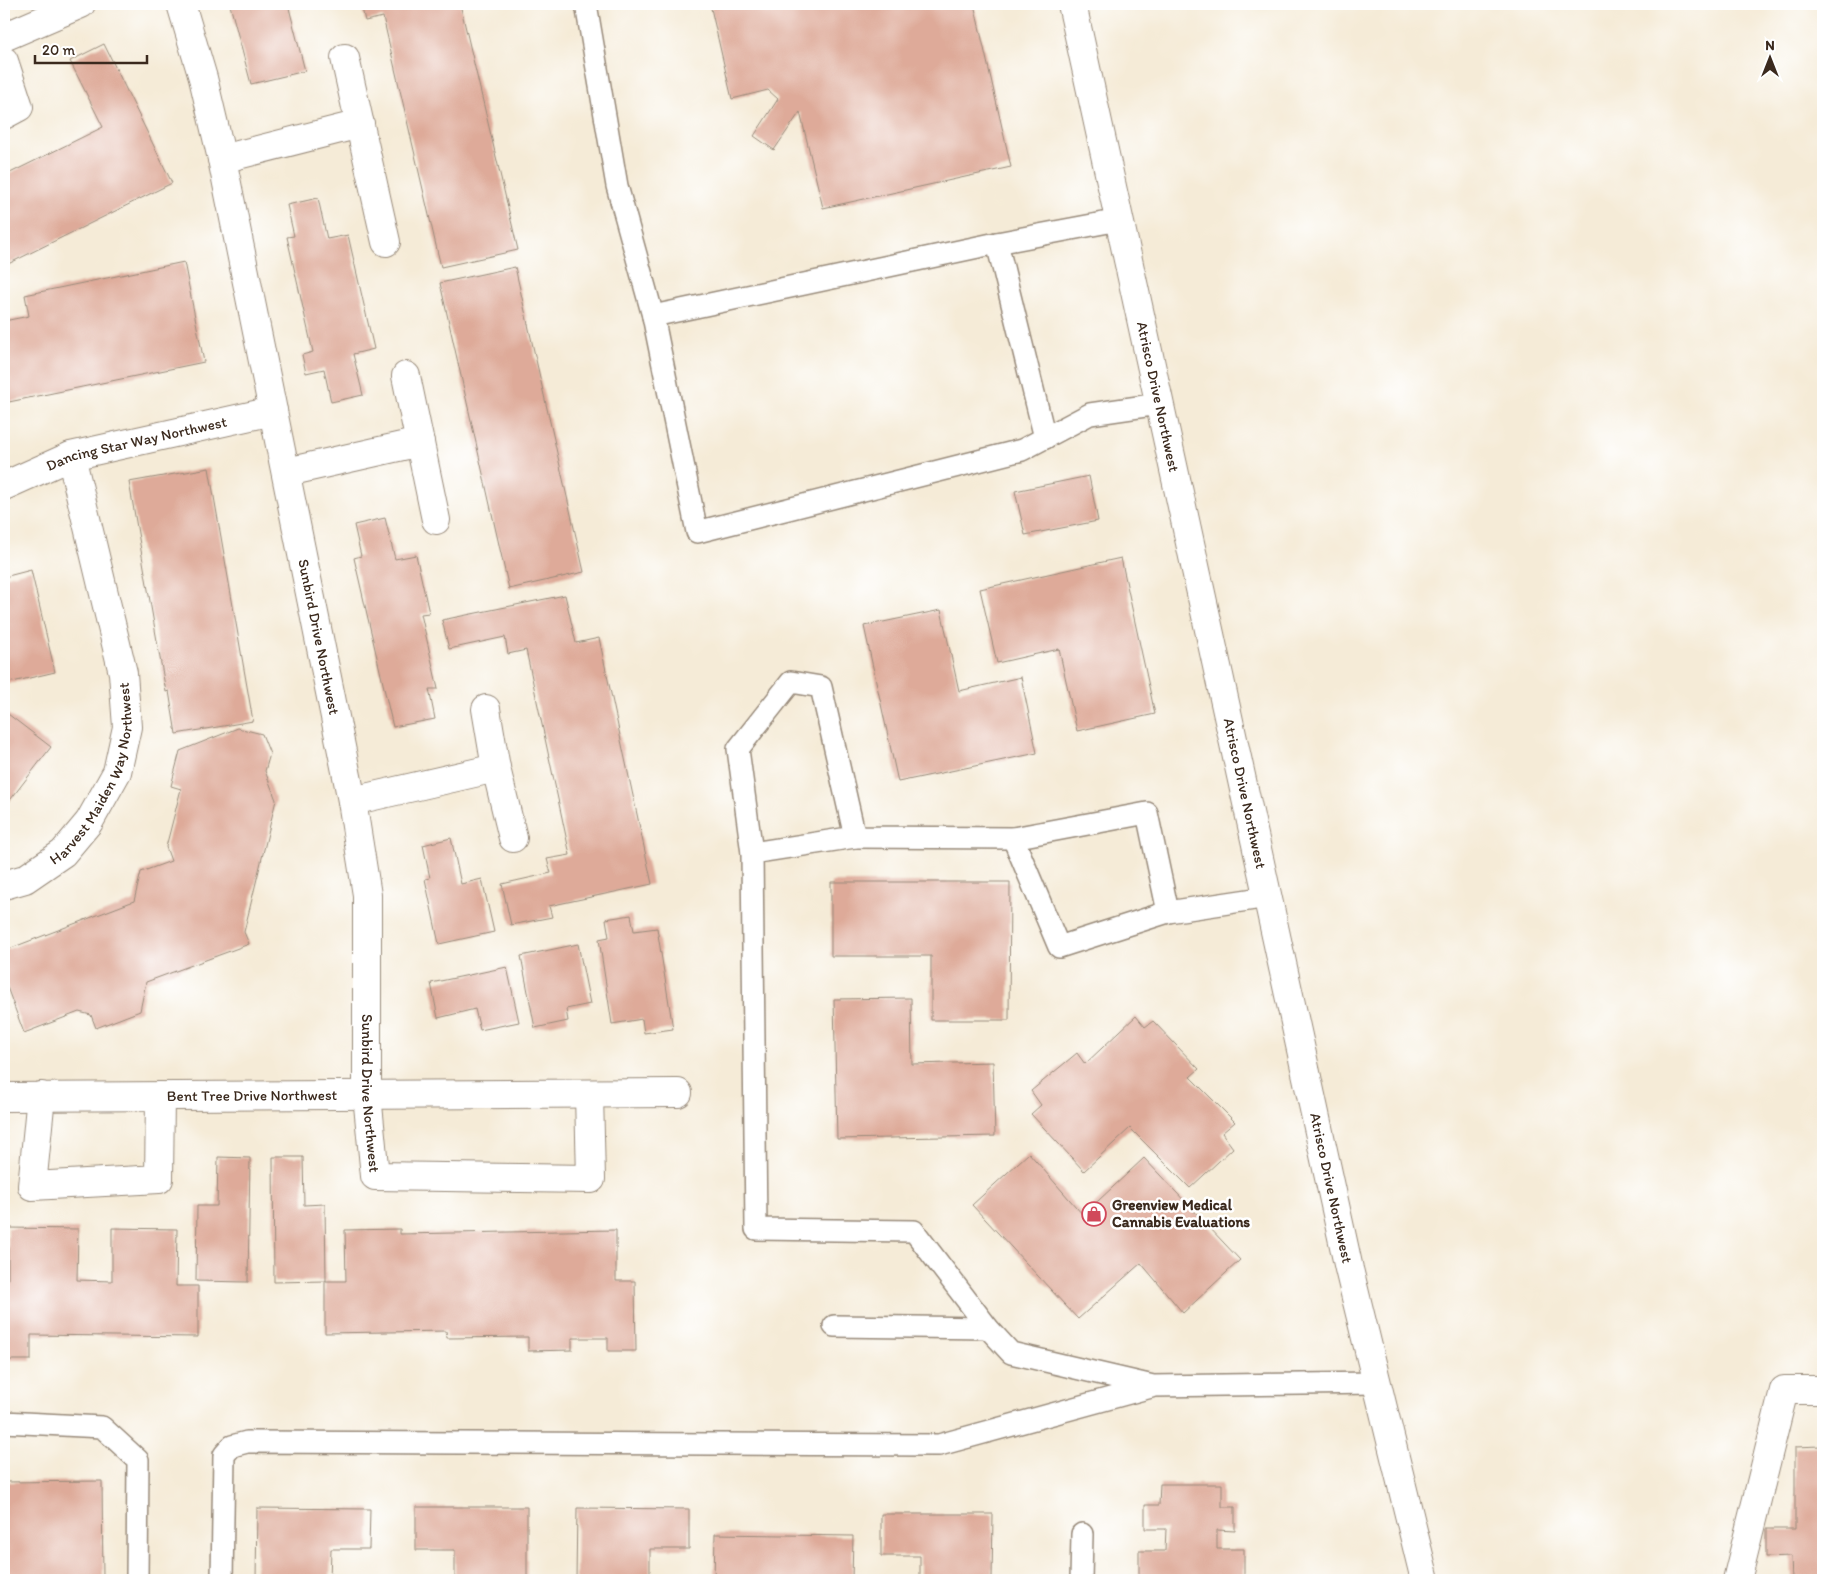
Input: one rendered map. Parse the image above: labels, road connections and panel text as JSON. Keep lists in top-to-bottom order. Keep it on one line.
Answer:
{"streets":{"street":["Atrisco Drive Northwest","Dancing Star Way Northwest","Sunbird Drive Northwest","Harvest Maiden Way Northwest","Bent Tree Drive Northwest"]},"crossings":[["Dancing Star Way Northwest","Sunbird Drive Northwest"],["Dancing Star Way Northwest","Harvest Maiden Way Northwest"],["Sunbird Drive Northwest","Bent Tree Drive Northwest"]],"places":{"shop":["Greenview Medical Cannabis Evaluations"]},"scale_bar":"20 m","north":"top"}
